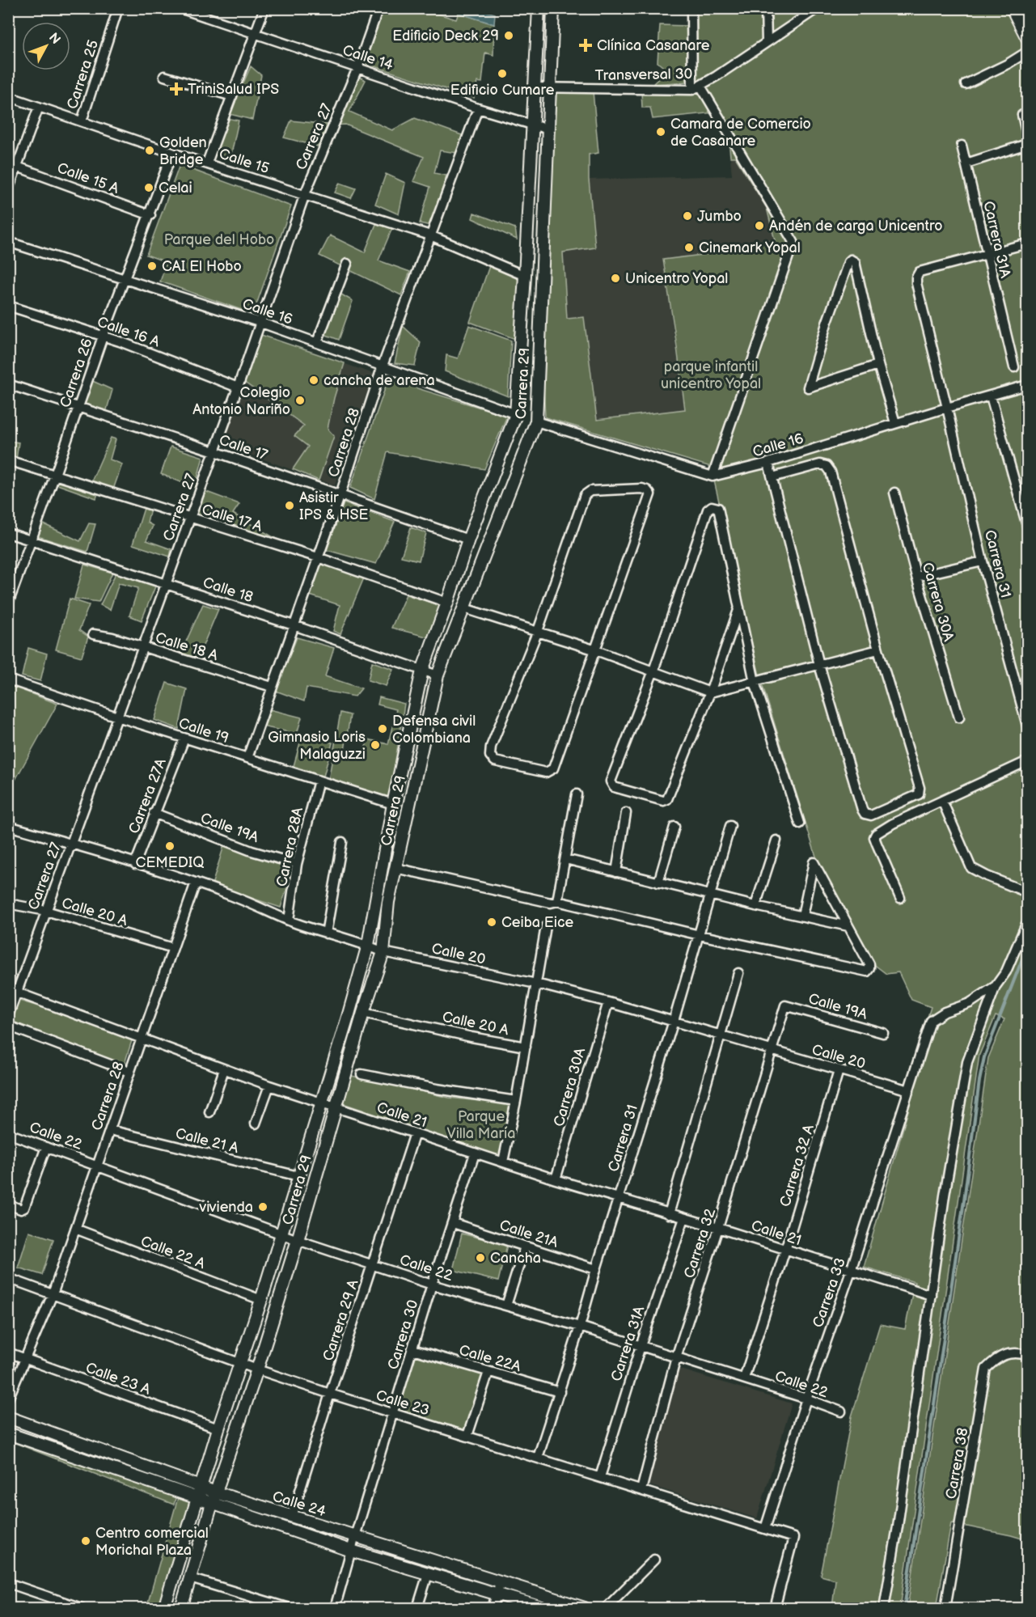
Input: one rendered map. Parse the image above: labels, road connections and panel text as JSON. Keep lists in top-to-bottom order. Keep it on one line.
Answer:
{"streets":{"main road":["Carrera 29","Calle 24"],"street":["Calle 14","Carrera 25","Transversal 30","Carrera 27","Calle 15","Calle 15 A","Carrera 31A","Calle 16","Calle 16 A","Carrera 26","Carrera 28","Calle 17","Calle 17 A","Carrera 31","Calle 18","Carrera 30A","Calle 18 A","Calle 19","Carrera 27A","Calle 19A","Carrera 28A","Calle 20 A","Calle 20","Calle 21","Calle 22","Calle 21 A","Carrera 32 A","Calle 21A","Carrera 32","Calle 22 A","Carrera 33","Carrera 29 A","Carrera 30","Calle 22A","Calle 23 A","Calle 23","Carrera 38"]},"crossings":[["Calle 14","Carrera 27"],["Calle 14","Carrera 29"],["Calle 14","Carrera 28"],["Carrera 25","Calle 15"],["Transversal 30","Carrera 29"],["Carrera 27","Calle 15"],["Carrera 27","Calle 16"],["Carrera 27","Calle 16 A"],["Carrera 27","Calle 17"],["Carrera 27","Calle 17 A"],["Carrera 27","Calle 18"],["Carrera 27","Calle 18 A"],["Carrera 27","Calle 19"],["Carrera 27","Calle 20 A"],["Carrera 27","Calle 20"],["Carrera 27","Calle 21"],["Calle 15","Carrera 26"],["Calle 15","Carrera 29"],["Calle 15","Carrera 28"],["Calle 15 A","Carrera 26"],["Carrera 31A","Carrera 31"],["Carrera 31A","Calle 21"],["Carrera 31A","Calle 22"],["Carrera 31A","Calle 23"],["Calle 16","Carrera 26"],["Calle 16","Carrera 29"],["Calle 16","Carrera 28"],["Calle 16","Carrera 31"],["Calle 16 A","Carrera 26"],["Carrera 26","Calle 17"],["Carrera 26","Calle 17 A"],["Carrera 26","Calle 18"],["Carrera 29","Calle 17"],["Carrera 29","Calle 17 A"],["Carrera 29","Calle 18"],["Carrera 29","Calle 19"],["Carrera 29","Calle 20 A"],["Carrera 29","Calle 20"],["Carrera 29","Calle 21"],["Carrera 29","Calle 22"],["Carrera 29","Calle 21 A"],["Carrera 29","Calle 22 A"],["Carrera 29","Calle 23 A"],["Carrera 29","Calle 23"],["Carrera 29","Calle 24"],["Carrera 28","Calle 17"],["Carrera 28","Calle 17 A"],["Carrera 28","Calle 18"],["Carrera 28","Calle 18 A"],["Carrera 28","Calle 19"],["Carrera 28","Calle 20 A"],["Carrera 28","Calle 20"],["Carrera 28","Calle 21"],["Carrera 28","Calle 22"],["Carrera 28","Calle 21 A"],["Carrera 28","Calle 22 A"],["Carrera 28","Calle 23 A"],["Carrera 28","Calle 23"],["Carrera 31","Calle 20"],["Carrera 31","Calle 21"],["Carrera 31","Calle 22"],["Carrera 31","Calle 21A"],["Carrera 31","Calle 22A"],["Carrera 31","Calle 23"],["Carrera 30A","Calle 20"],["Carrera 30A","Calle 21"],["Calle 19","Carrera 27A"],["Calle 19","Carrera 28A"],["Carrera 27A","Calle 19A"],["Carrera 27A","Calle 20"],["Calle 19A","Carrera 28A"],["Calle 19A","Carrera 32"],["Carrera 28A","Calle 20"],["Calle 20","Carrera 32 A"],["Calle 20","Carrera 32"],["Calle 20","Carrera 33"],["Calle 21","Carrera 32 A"],["Calle 21","Carrera 32"],["Calle 21","Carrera 33"],["Calle 21","Carrera 29 A"],["Calle 21","Carrera 30"],["Calle 22","Carrera 32 A"],["Calle 22","Carrera 32"],["Calle 22","Carrera 33"],["Calle 22","Carrera 29 A"],["Calle 22","Carrera 30"],["Calle 21A","Carrera 30"],["Carrera 32","Calle 23"],["Carrera 33","Calle 23"],["Carrera 29 A","Calle 23"],["Carrera 29 A","Calle 24"],["Carrera 30","Calle 22A"],["Carrera 30","Calle 23"],["Carrera 30","Calle 24"]],"parks":["Parque del Hobo","parque infantil unicentro Yopal","Parque Villa María"],"places":{"other":["Edificio Deck 29","Edificio Cumare","Camara de Comercio de Casanare","Golden Bridge","Celai","Jumbo","Andén de carga Unicentro","Cinemark Yopal","CAI El Hobo","Unicentro Yopal","cancha de arena","Colegio Antonio Nariño","Asistir IPS & HSE","Defensa civil Colombiana","Gimnasio Loris Malaguzzi","CEMEDIQ","Ceiba Eice","vivienda","Cancha","Centro comercial Morichal Plaza"],"health":["Clínica Casanare","TriniSalud IPS"]},"north":"top right"}
